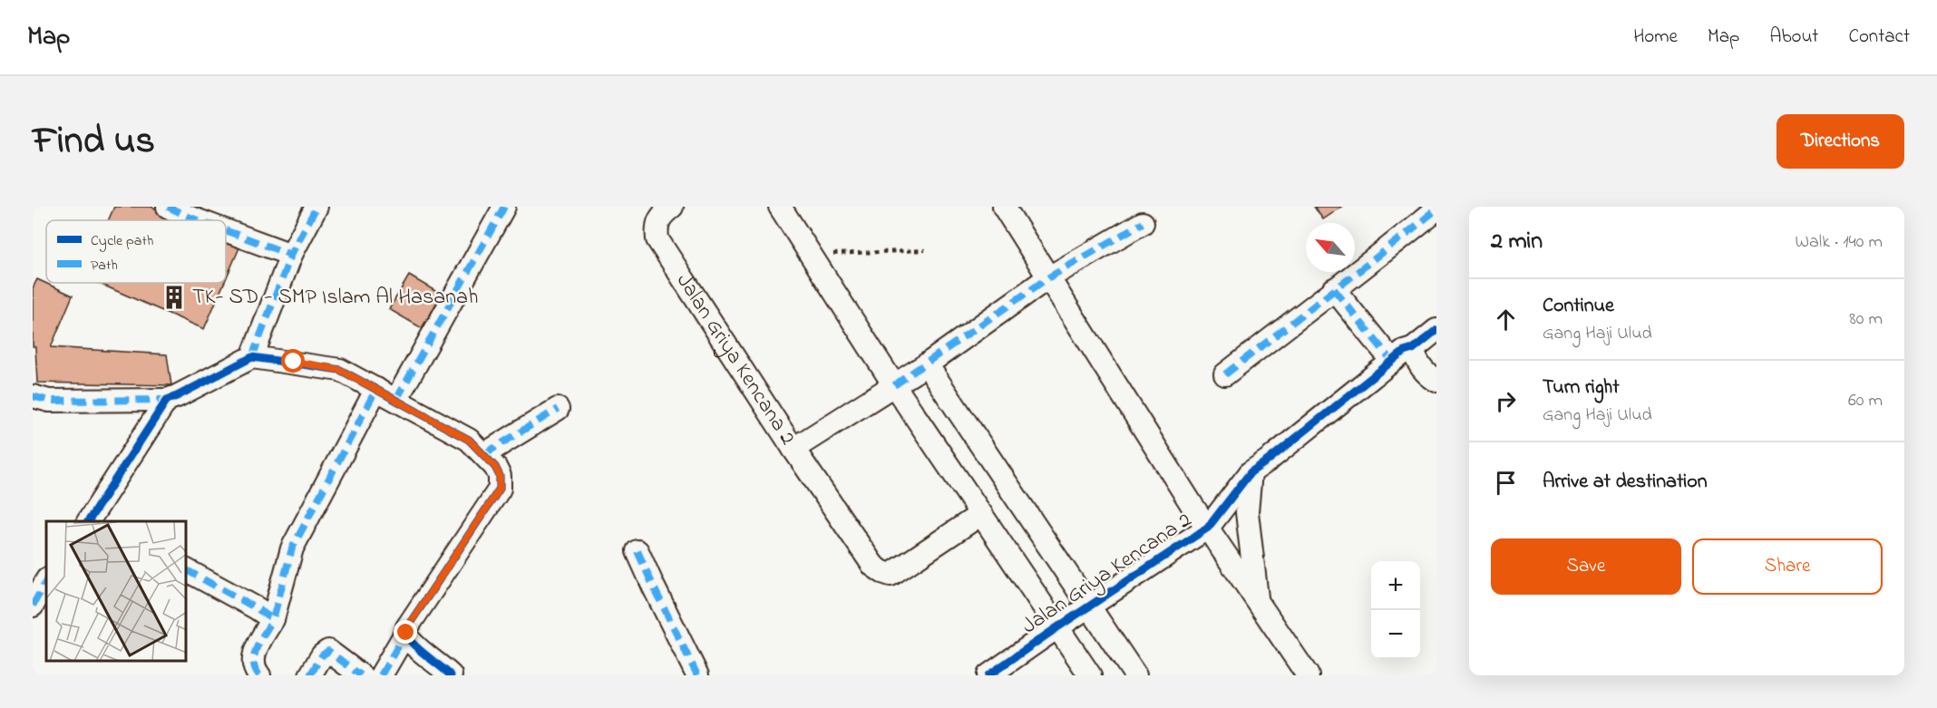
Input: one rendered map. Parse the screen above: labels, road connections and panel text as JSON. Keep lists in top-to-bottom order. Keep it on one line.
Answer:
{"streets":{"street":["Jalan Griya Kencana 2"]},"places":{"building":["TK- SD - SMP Islam Al Hasanah"]},"legend":["Cycle path","Path"],"north":"top left","page":{"header":"Map","nav":["Home","Map","About","Contact"],"title":"Find us","buttons":["Directions",["Save","Share"]],"heading":["2 min","Walk · 140 m"],"list":[["Continue","Gang Haji Ulud","80 m"],["Turn right","Gang Haji Ulud","60 m"],"Arrive at destination"],"map_buttons":["+","−"]}}
